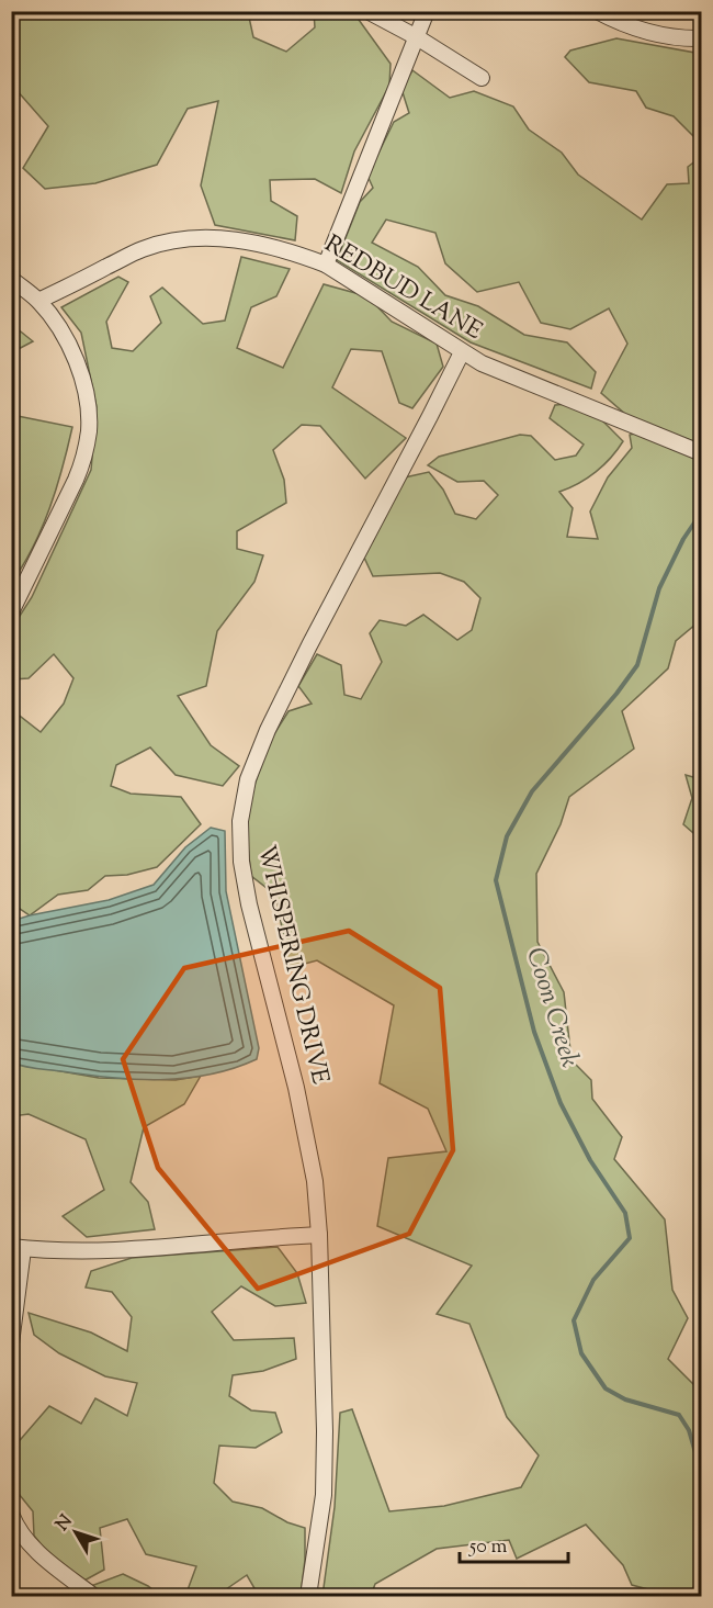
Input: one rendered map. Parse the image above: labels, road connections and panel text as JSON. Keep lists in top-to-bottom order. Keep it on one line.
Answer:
{"streets":{"street":["REDBUD LANE","WHISPERING DRIVE"]},"crossings":[["REDBUD LANE","WHISPERING DRIVE"]],"water":["Coon Creek"],"scale_bar":"50 m","north":"top left"}
